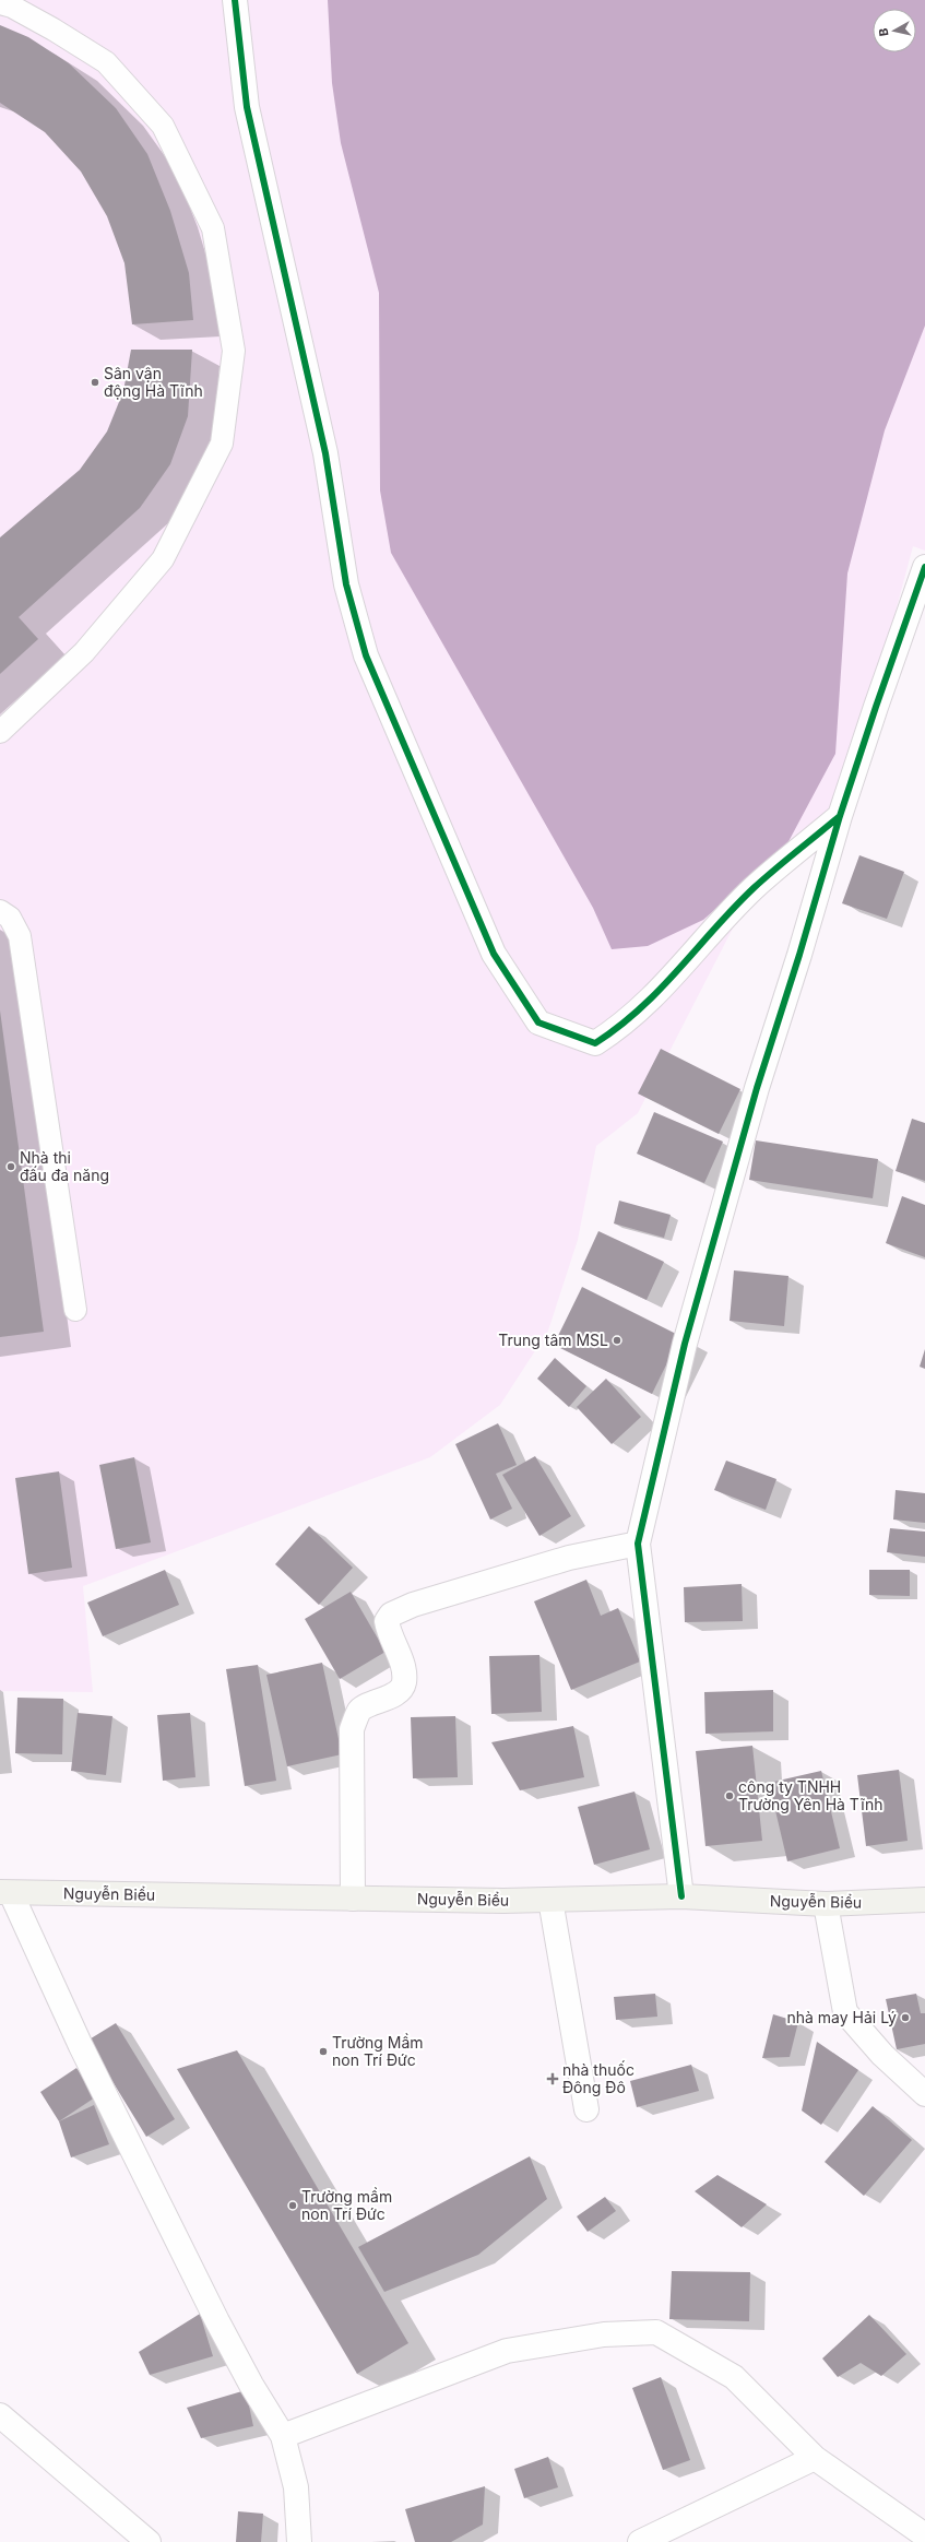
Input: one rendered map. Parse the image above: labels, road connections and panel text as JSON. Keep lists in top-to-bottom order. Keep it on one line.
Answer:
{"streets":{"street":["Nguyễn Biểu"]},"places":{"other":["Sân vận động Hà Tĩnh","Nhà thi đấu đa năng","Trung tâm MSL","công ty TNHH Trường Yên Hà Tĩnh","nhà may Hải Lý","Trường Mầm non Trí Đức","Trường mầm non Trí Đức"],"health":["nhà thuốc Đông Đô"]},"north":"left"}
